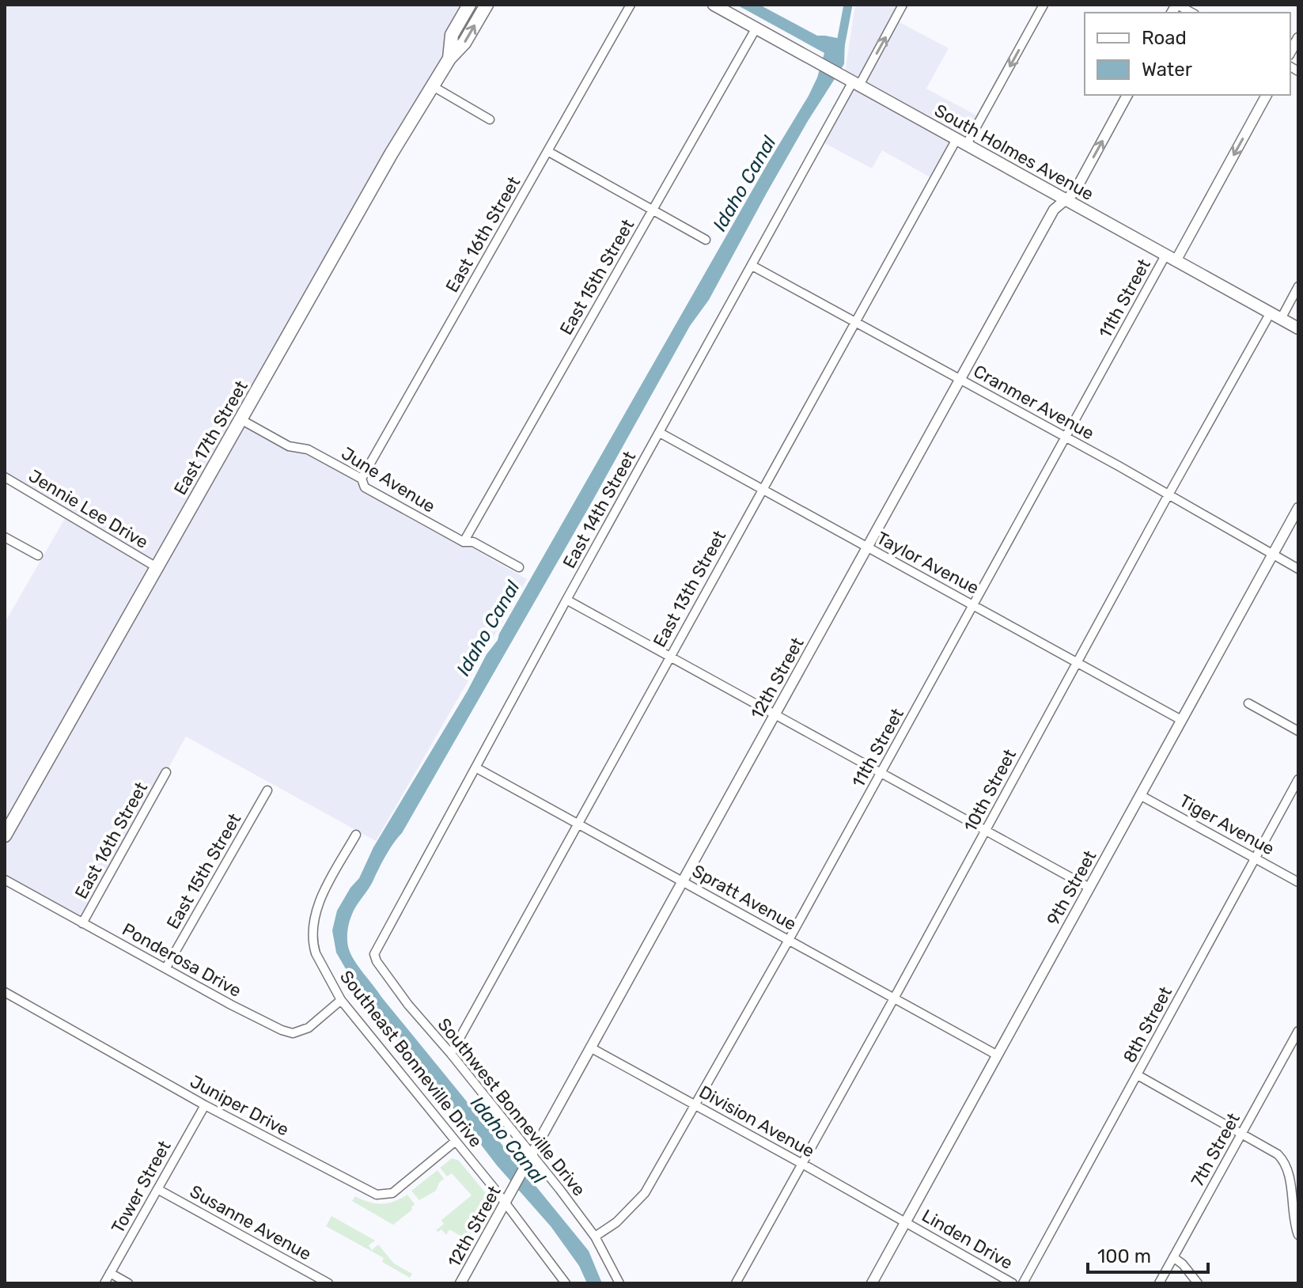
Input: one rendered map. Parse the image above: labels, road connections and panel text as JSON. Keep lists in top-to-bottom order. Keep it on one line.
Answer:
{"streets":{"main road":["South Holmes Avenue","East 17th Street"],"street":["East 16th Street","East 15th Street","11th Street","Cranmer Avenue","June Avenue","Jennie Lee Drive","East 14th Street","Taylor Avenue","East 13th Street","12th Street","10th Street","Tiger Avenue","9th Street","Spratt Avenue","Ponderosa Drive","8th Street","Southeast Bonneville Drive","Juniper Drive","Southwest Bonneville Drive","Division Avenue","7th Street","Tower Street","Susanne Avenue","Linden Drive"]},"crossings":[["South Holmes Avenue","East 15th Street"],["South Holmes Avenue","11th Street"],["South Holmes Avenue","East 14th Street"],["South Holmes Avenue","East 13th Street"],["South Holmes Avenue","12th Street"],["South Holmes Avenue","10th Street"],["East 16th Street","June Avenue"],["East 16th Street","Ponderosa Drive"],["East 15th Street","June Avenue"],["East 15th Street","Ponderosa Drive"],["11th Street","Cranmer Avenue"],["11th Street","Taylor Avenue"],["11th Street","Spratt Avenue"],["11th Street","Southwest Bonneville Drive"],["11th Street","Division Avenue"],["Cranmer Avenue","East 14th Street"],["Cranmer Avenue","East 13th Street"],["Cranmer Avenue","12th Street"],["Cranmer Avenue","10th Street"],["Cranmer Avenue","9th Street"],["East 17th Street","June Avenue"],["East 17th Street","Jennie Lee Drive"],["East 14th Street","Taylor Avenue"],["East 14th Street","Spratt Avenue"],["East 14th Street","Southwest Bonneville Drive"],["Taylor Avenue","East 13th Street"],["Taylor Avenue","12th Street"],["Taylor Avenue","10th Street"],["Taylor Avenue","9th Street"],["East 13th Street","Spratt Avenue"],["East 13th Street","Southwest Bonneville Drive"],["12th Street","Spratt Avenue"],["12th Street","Southeast Bonneville Drive"],["12th Street","Southwest Bonneville Drive"],["12th Street","Division Avenue"],["10th Street","Spratt Avenue"],["10th Street","Division Avenue"],["Tiger Avenue","9th Street"],["Tiger Avenue","8th Street"],["9th Street","Spratt Avenue"],["9th Street","Division Avenue"],["9th Street","Linden Drive"],["Ponderosa Drive","Southeast Bonneville Drive"],["Southeast Bonneville Drive","Juniper Drive"],["Juniper Drive","Tower Street"],["Division Avenue","Linden Drive"],["Tower Street","Susanne Avenue"]],"water":["Idaho Canal"],"legend":["Road","Water"],"scale_bar":"100 m"}
